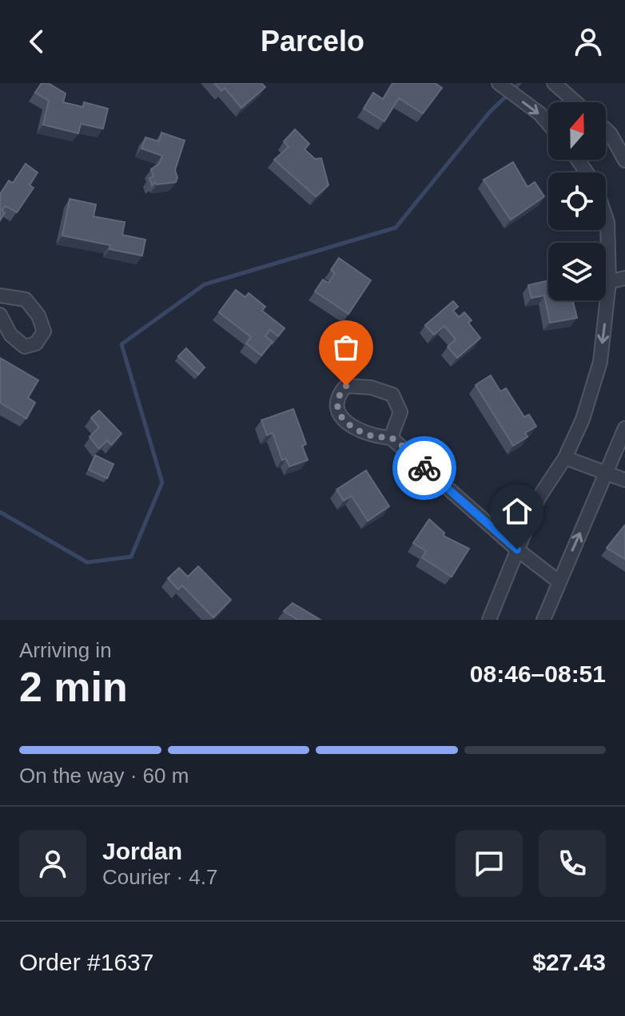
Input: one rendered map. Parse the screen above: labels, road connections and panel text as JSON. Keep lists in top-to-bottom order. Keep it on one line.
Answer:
{"north":"top","page":{"header":"Parcelo","heading":["2 min","Arriving in","08:46–08:51"],"panel":["Jordan","Courier · 4.7","Order #1637","$27.43"],"bar":"On the way · 60 m"}}
